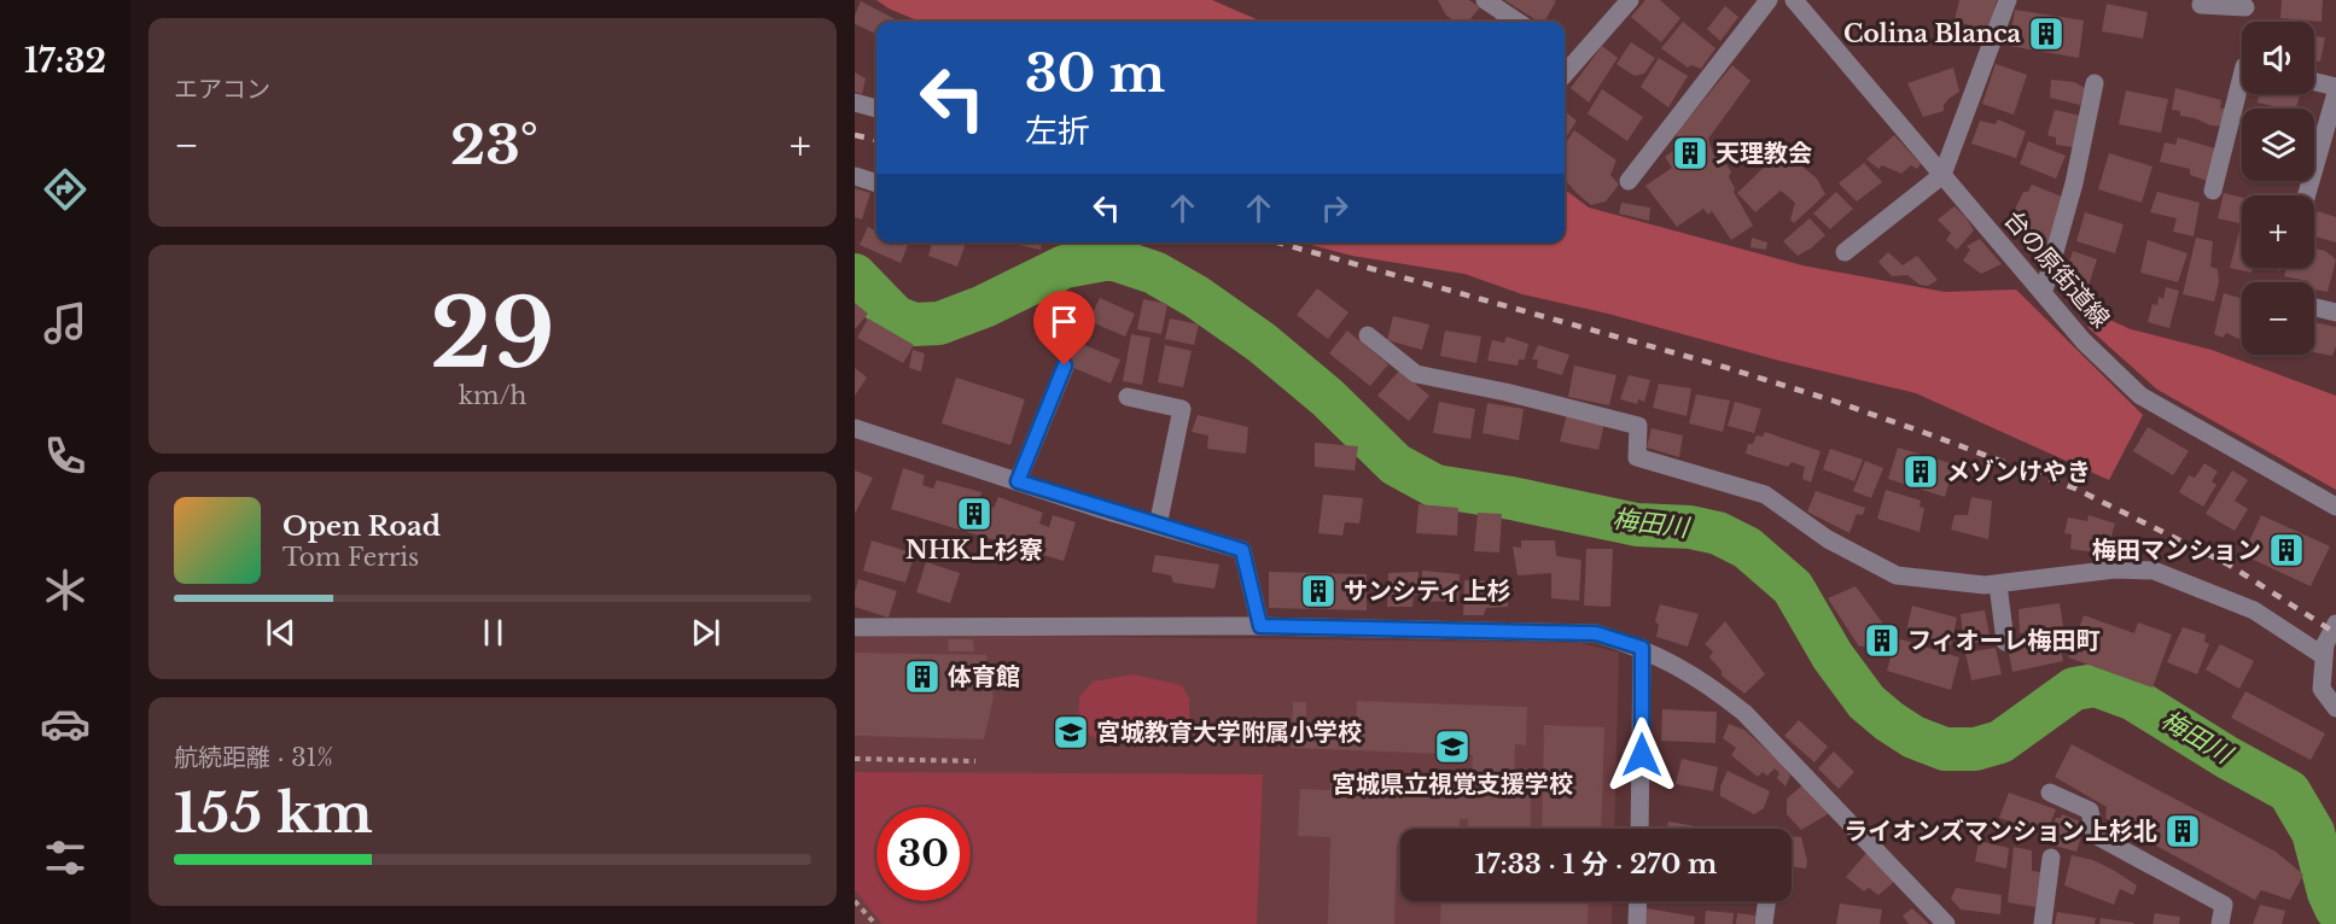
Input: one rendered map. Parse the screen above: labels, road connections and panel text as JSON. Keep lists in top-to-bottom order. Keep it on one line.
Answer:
{"streets":{"street":["台の原街道線"]},"water":["梅田川"],"places":{"building":["Colina Blanca","天理教会","メゾンけやき","NHK上杉寮","梅田マンション","サンシティ上杉","フィオーレ梅田町","体育館","ライオンズマンション上杉北"],"school or university":["宮城教育大学附属小学校","宮城県立視覚支援学校"]},"page":{"tabs":"17:32","tile":["エアコン",["29","km/h"],["航続距離 · 31%","155 km"]],"map_buttons":["+","−"],"turn":["30 m","左折"],"heat":["−","23°","+"],"song":["Open Road","Tom Ferris"],"limit":"30","trip":"17:33 · 1 分 · 270 m"}}
